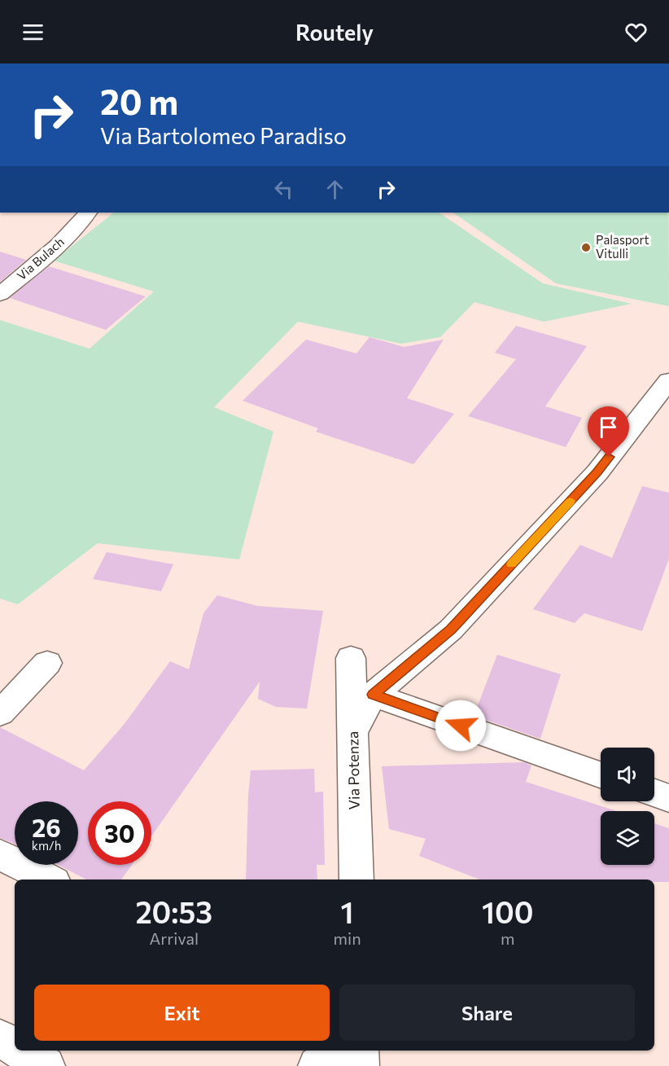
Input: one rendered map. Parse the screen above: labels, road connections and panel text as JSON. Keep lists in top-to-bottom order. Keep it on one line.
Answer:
{"streets":{"street":["Via Bulach","Via Potenza"]},"places":["Palasport Vitulli"],"page":{"header":"Routely","turn":["20 m","Via Bartolomeo Paradiso"],"speed":"26 km/h","limit":"30","eta":["20:53","Arrival","1","min","100","m"],"buttons":["Exit","Share"]}}
